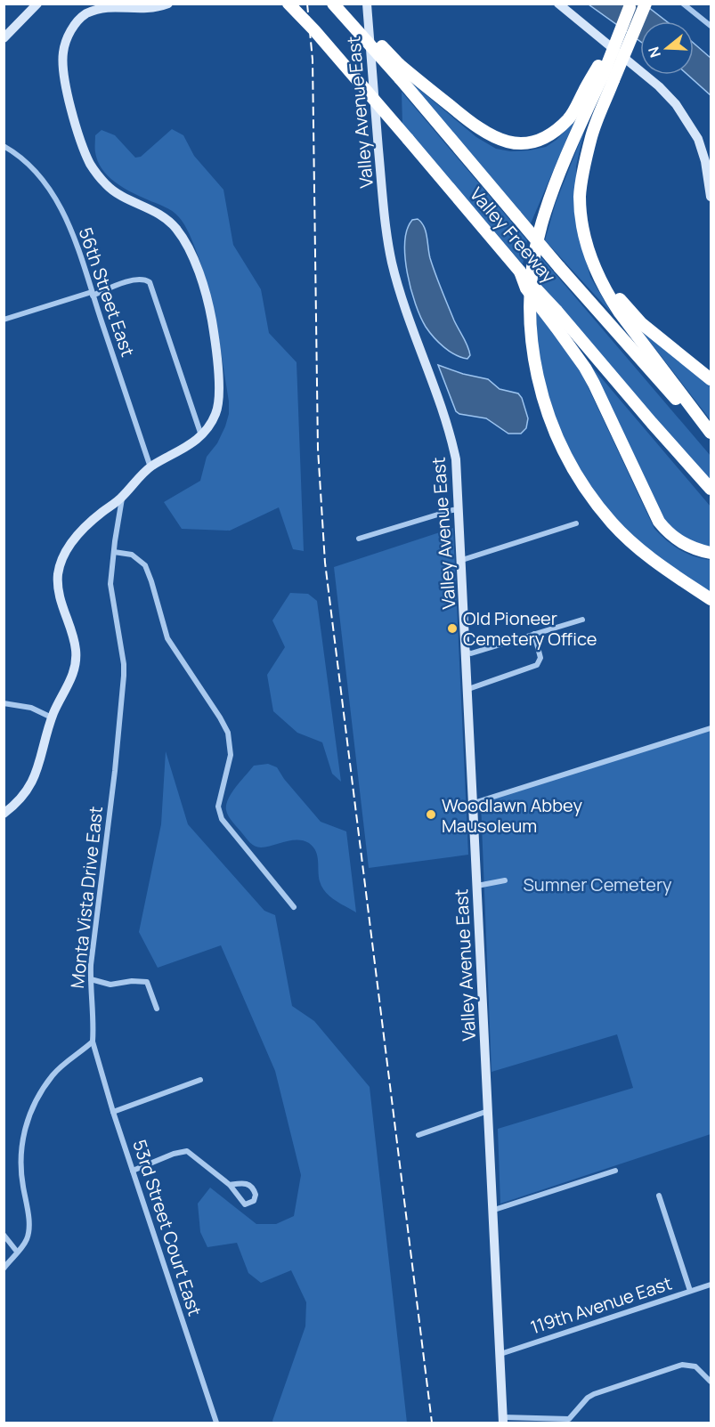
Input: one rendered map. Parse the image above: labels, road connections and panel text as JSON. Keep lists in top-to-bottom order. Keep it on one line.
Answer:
{"streets":{"highway":["Valley Freeway"],"main road":["Valley Avenue East"],"street":["56th Street East","Monta Vista Drive East","53rd Street Court East","119th Avenue East"]},"crossings":[["Valley Avenue East","119th Avenue East"],["Monta Vista Drive East","53rd Street Court East"]],"parks":["Sumner Cemetery"],"places":["Old Pioneer Cemetery Office","Woodlawn Abbey Mausoleum"],"north":"left"}
